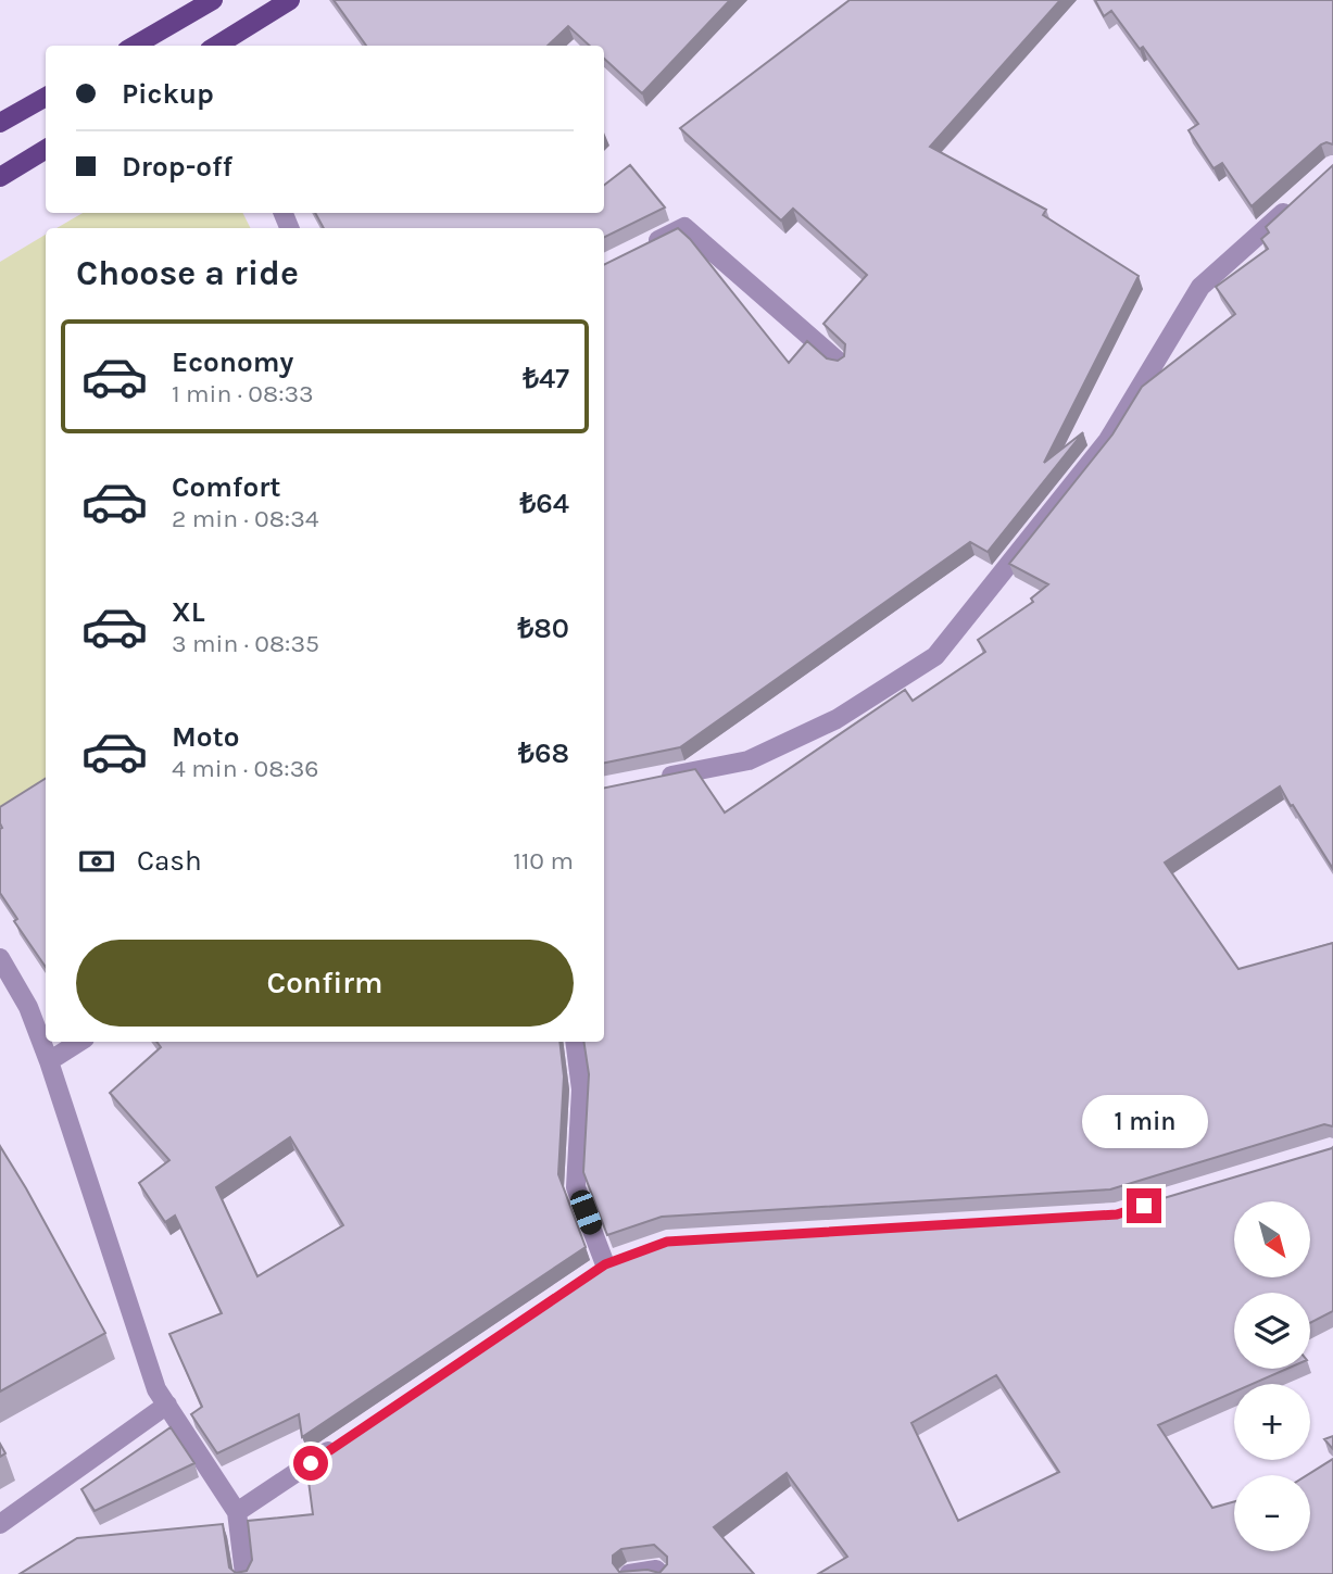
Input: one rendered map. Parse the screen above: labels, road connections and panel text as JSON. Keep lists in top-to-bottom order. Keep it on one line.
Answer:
{"north":"bottom right","page":{"banner":["Pickup","Drop-off"],"heading":"Choose a ride","list":[{"name":"Economy","note":"1 min · 08:33","value":"₺47"},{"name":"Comfort","note":"2 min · 08:34","value":"₺64"},{"name":"XL","note":"3 min · 08:35","value":"₺80"},{"name":"Moto","note":"4 min · 08:36","value":"₺68"}],"pay":["Cash","110 m"],"buttons":"Confirm","bubble":"1 min","map_buttons":["+","−"]}}
